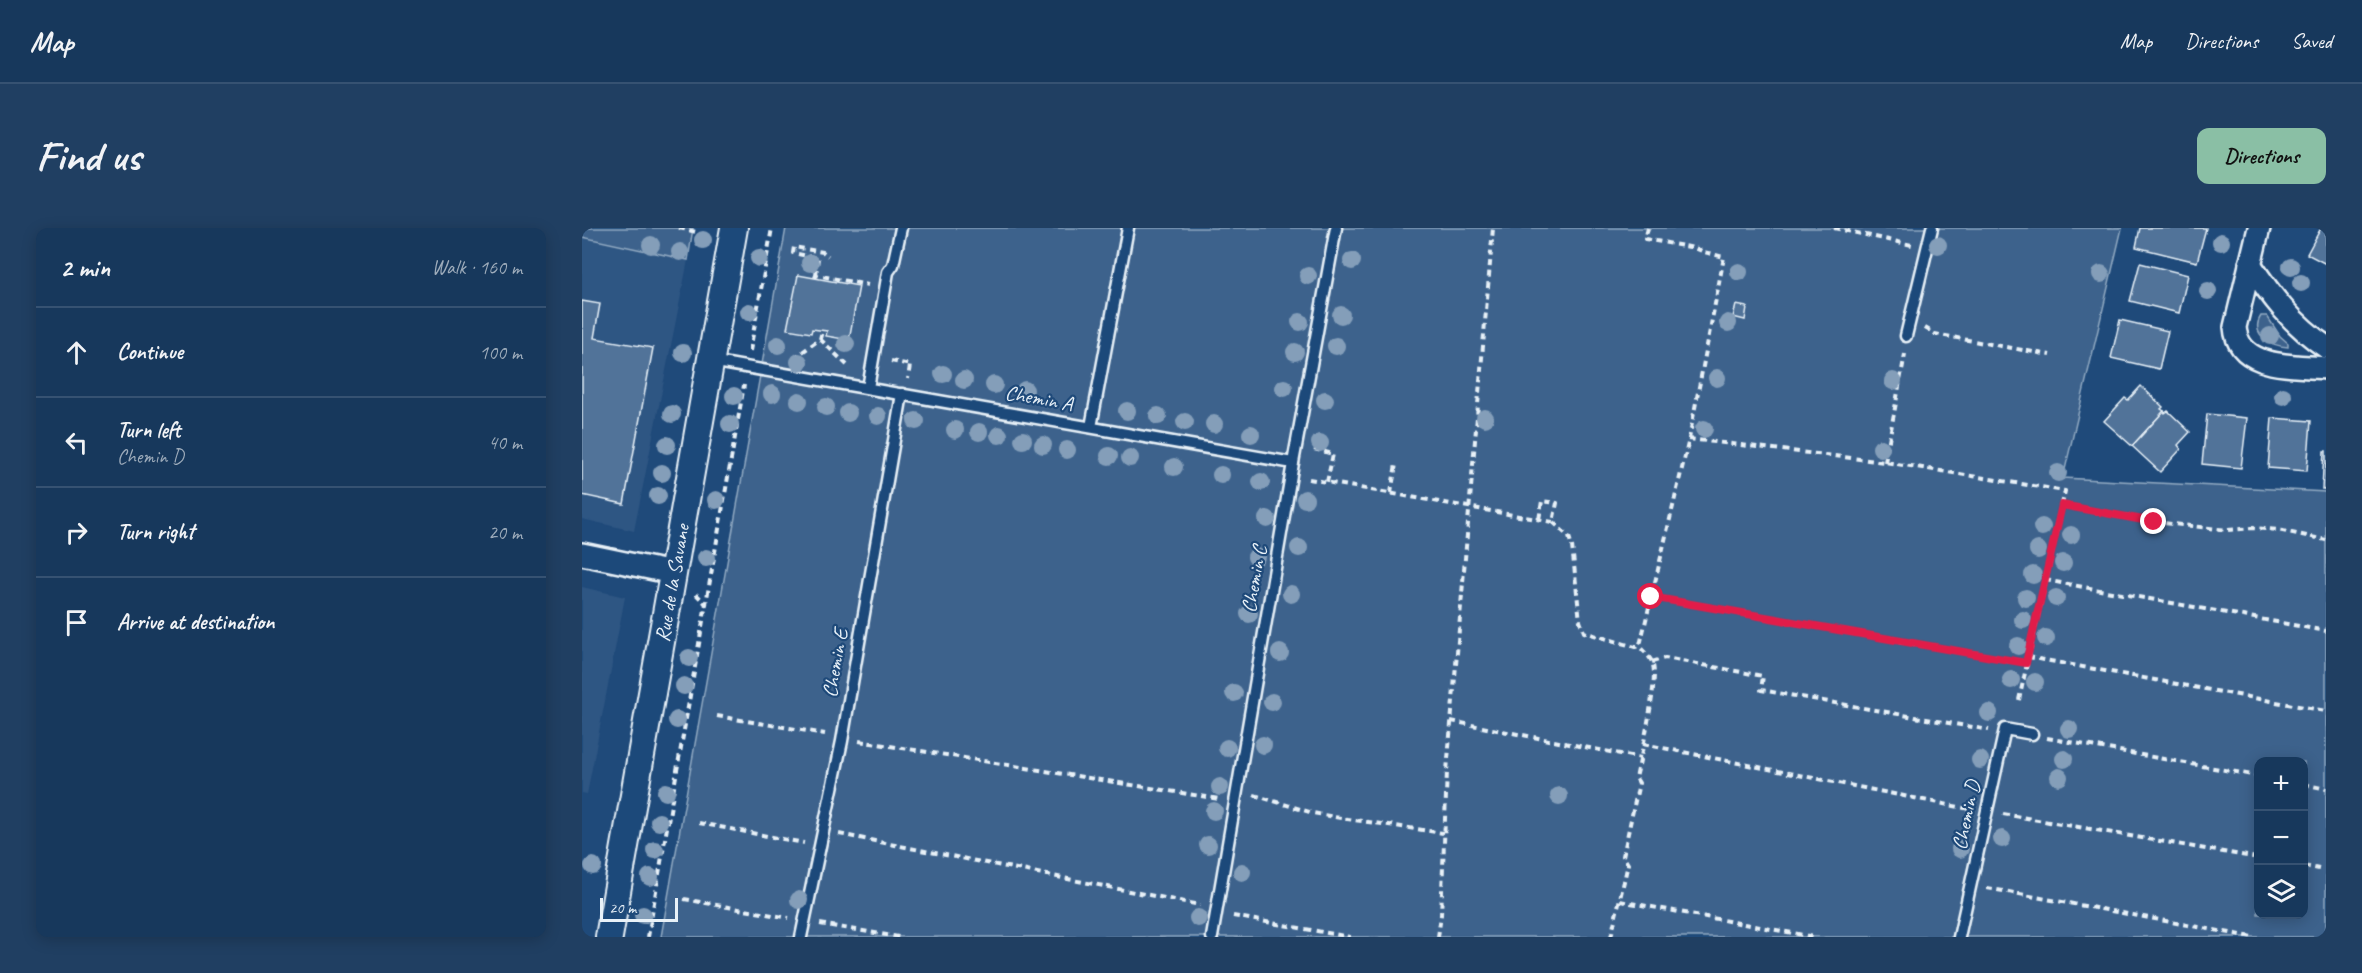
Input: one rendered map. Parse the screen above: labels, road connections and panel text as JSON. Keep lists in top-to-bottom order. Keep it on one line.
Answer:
{"streets":{"street":["Rue de la Savane"],"lane":["Chemin A","Chemin C","Chemin E","Chemin D"]},"crossings":[["Chemin A","Chemin C"],["Chemin A","Rue de la Savane"],["Chemin A","Chemin E"]],"scale_bar":"20 m","page":{"header":"Map","nav":["Map","Directions","Saved"],"buttons":"Directions","title":"Find us","heading":["2 min","Walk · 160 m"],"list":[["Continue","100 m"],["Turn left","Chemin D","40 m"],["Turn right","20 m"],"Arrive at destination"],"map_buttons":["+","−"],"scale":"20 m"}}
